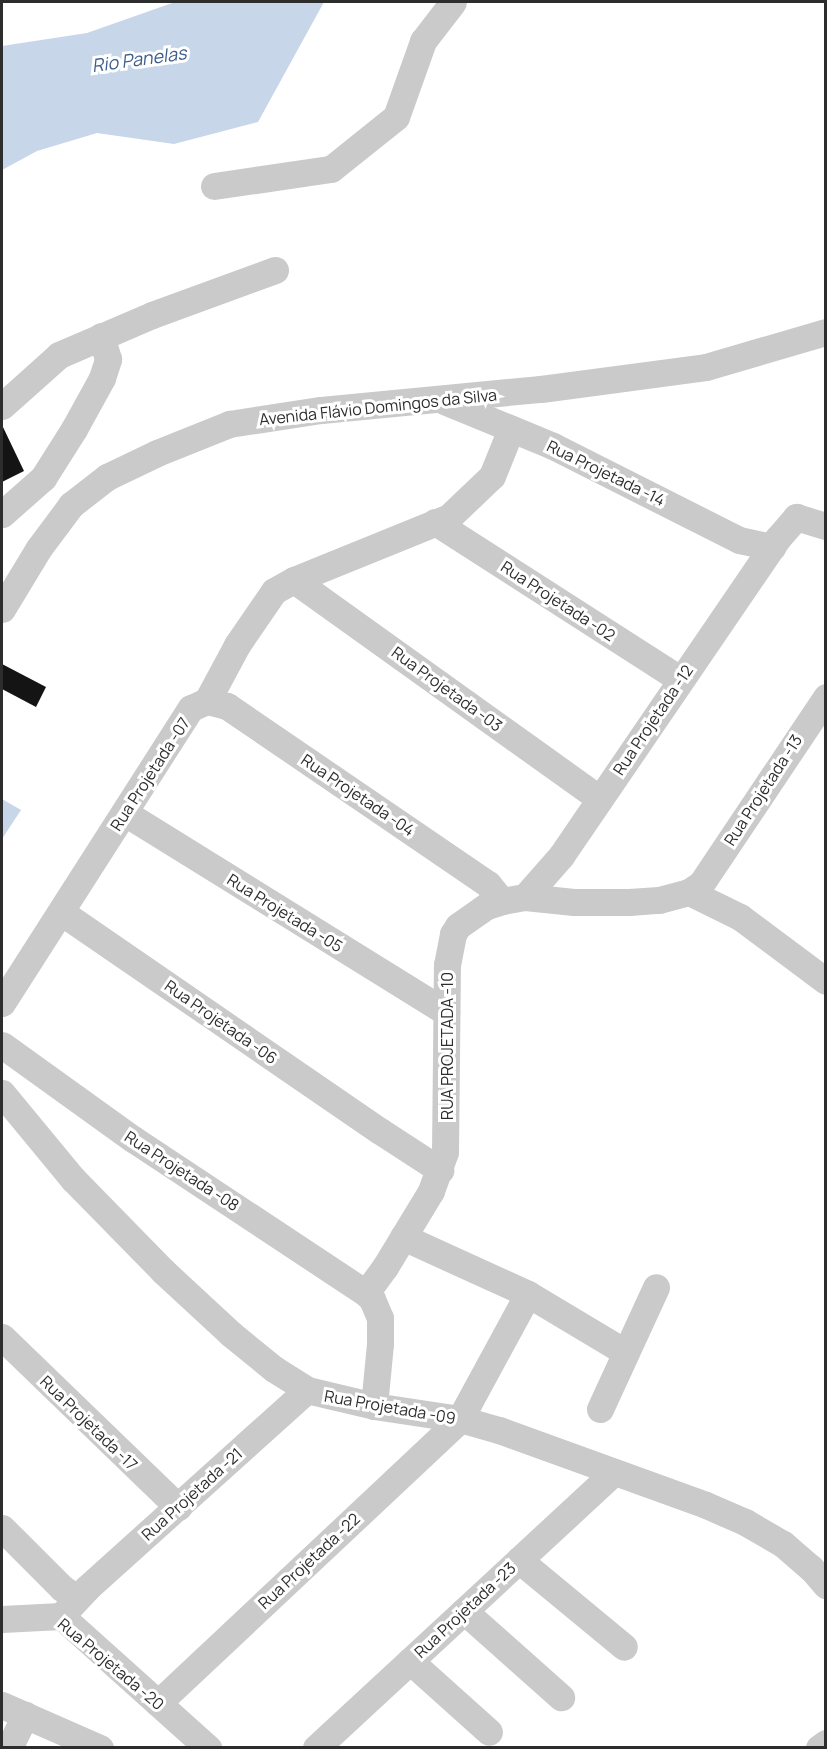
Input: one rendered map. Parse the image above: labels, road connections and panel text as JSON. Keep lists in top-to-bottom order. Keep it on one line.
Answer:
{"streets":{"street":["Avenida Flávio Domingos da Silva","Rua Projetada -14","Rua Projetada -02","Rua Projetada -03","Rua Projetada -12","Rua Projetada -07","Rua Projetada -13","Rua Projetada -04","Rua Projetada -05","Rua Projetada -06","RUA PROJETADA -10","Rua Projetada -08","Rua Projetada -09","Rua Projetada -17","Rua Projetada -21","Rua Projetada -22","Rua Projetada -23","Rua Projetada -20"]},"crossings":[["Avenida Flávio Domingos da Silva","Rua Projetada -14"],["Rua Projetada -14","Rua Projetada -12"],["Rua Projetada -14","Rua Projetada -07"],["Rua Projetada -02","Rua Projetada -12"],["Rua Projetada -02","Rua Projetada -07"],["Rua Projetada -03","Rua Projetada -12"],["Rua Projetada -03","Rua Projetada -07"],["Rua Projetada -12","Rua Projetada -04"],["Rua Projetada -12","RUA PROJETADA -10"],["Rua Projetada -07","Rua Projetada -04"],["Rua Projetada -07","Rua Projetada -05"],["Rua Projetada -07","Rua Projetada -06"],["Rua Projetada -04","RUA PROJETADA -10"],["Rua Projetada -05","RUA PROJETADA -10"],["Rua Projetada -06","RUA PROJETADA -10"],["Rua Projetada -09","Rua Projetada -21"],["Rua Projetada -09","Rua Projetada -22"],["Rua Projetada -09","Rua Projetada -23"],["Rua Projetada -17","Rua Projetada -21"],["Rua Projetada -21","Rua Projetada -20"],["Rua Projetada -22","Rua Projetada -20"]],"water":["Rio Panelas"]}
